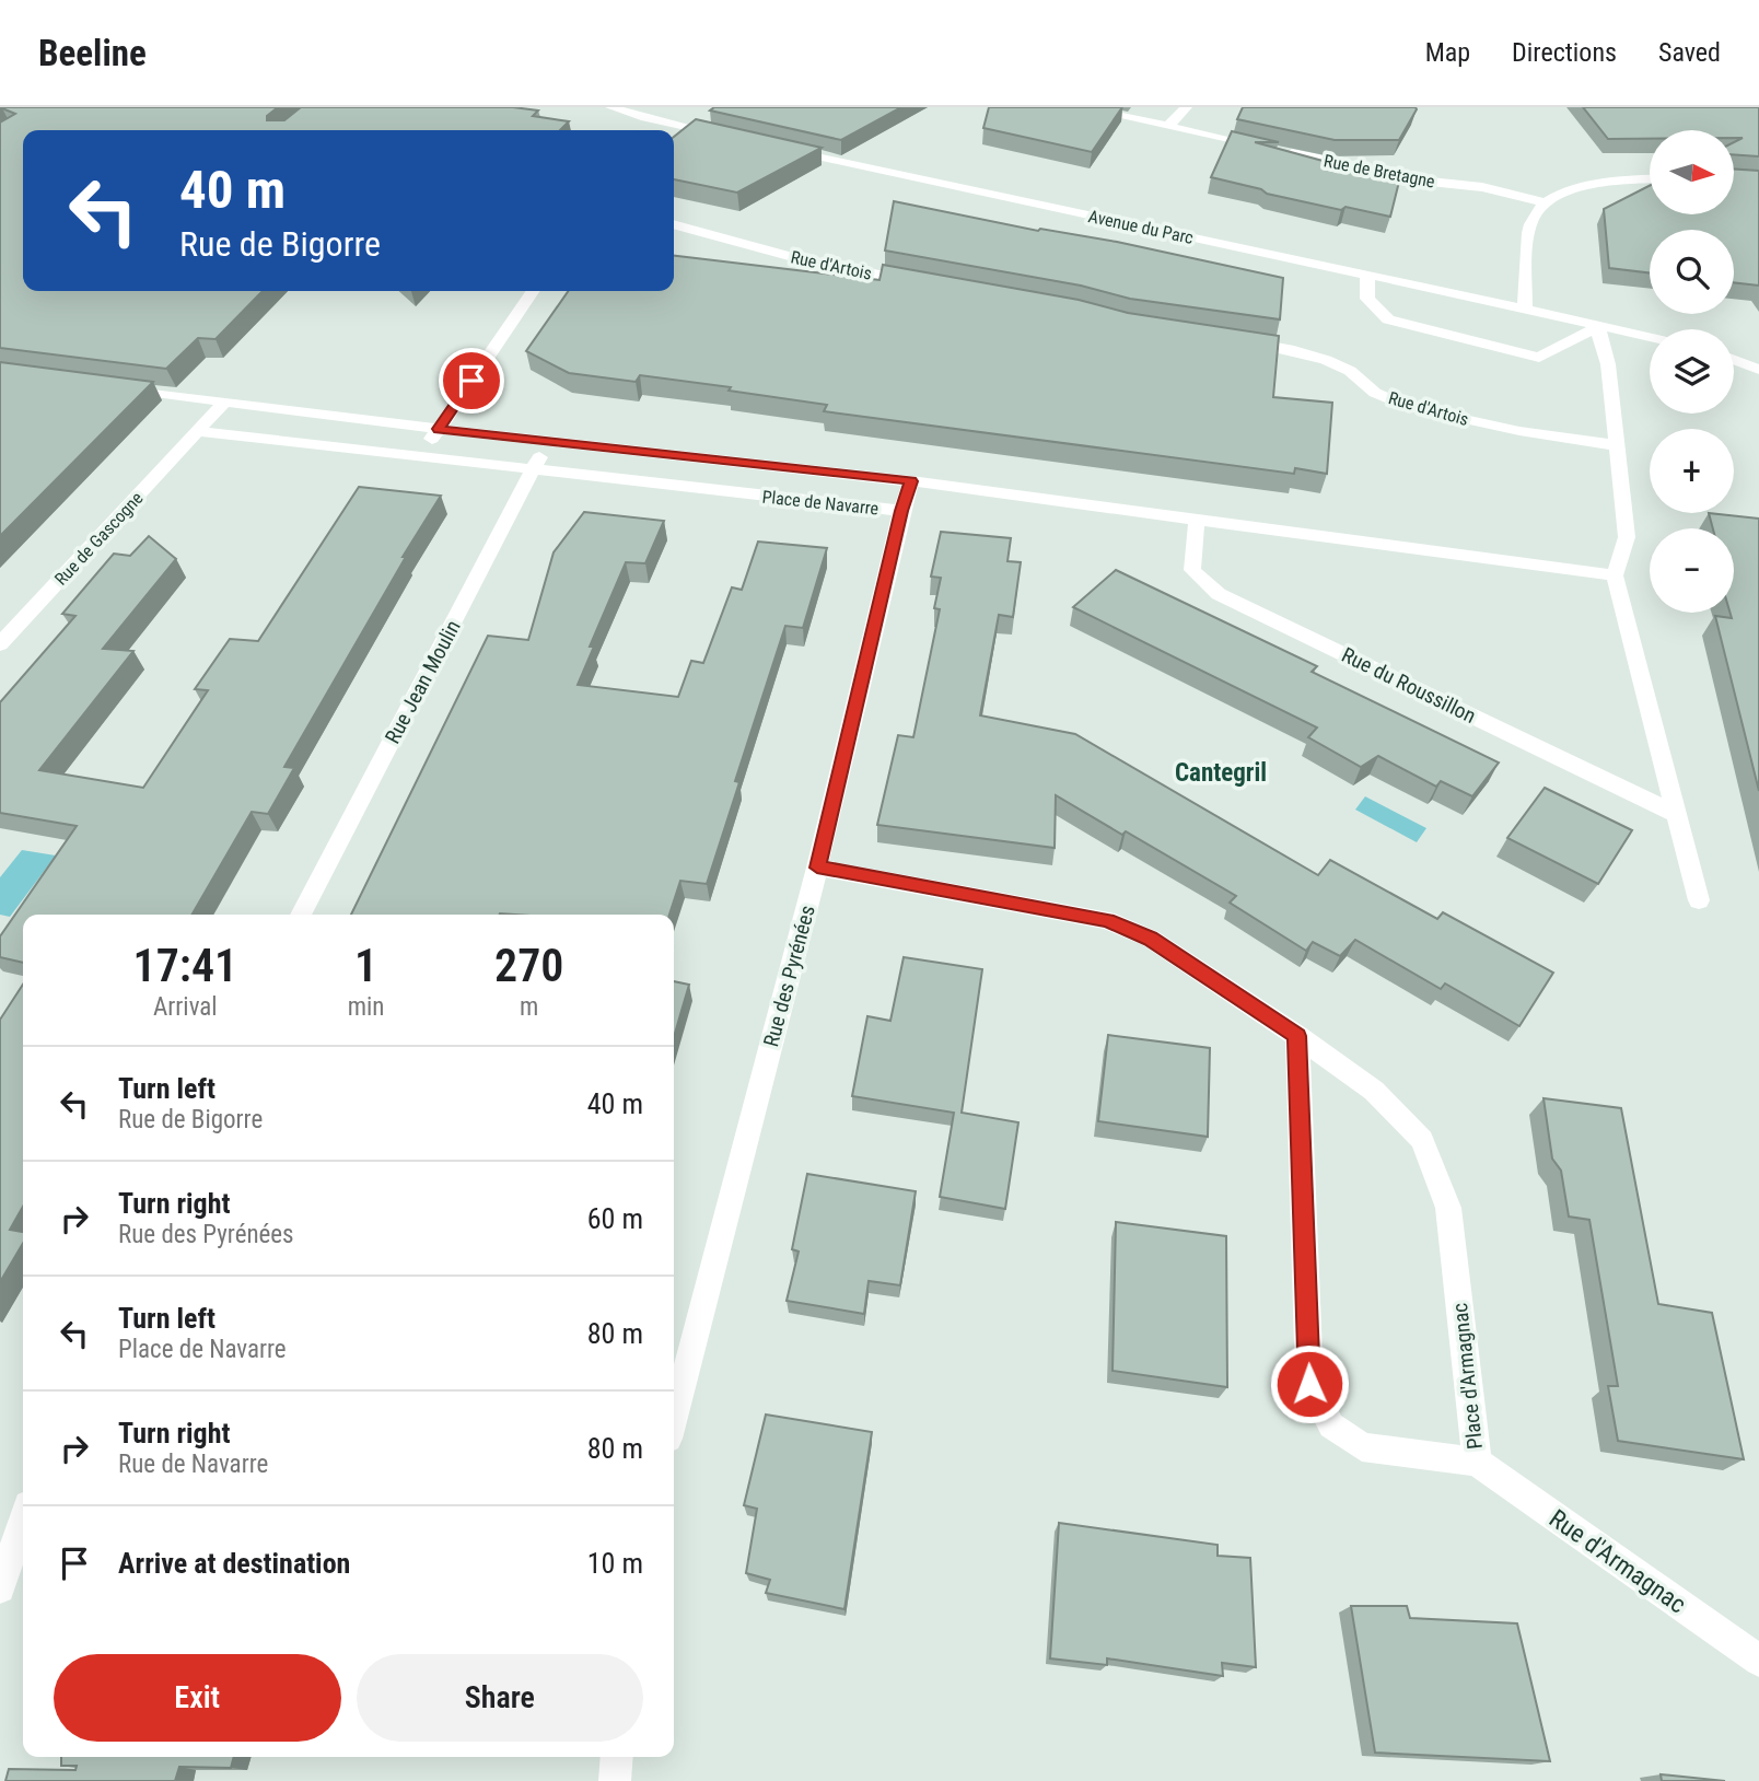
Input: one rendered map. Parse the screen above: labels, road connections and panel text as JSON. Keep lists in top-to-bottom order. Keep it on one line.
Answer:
{"streets":{"street":["Rue de Bretagne","Avenue du Parc","Rue d'Artois","Place de Navarre","Rue de Gascogne","Rue Jean Moulin","Rue du Roussillon","Rue des Pyrénées","Place d'Armagnac","Rue d'Armagnac"]},"crossings":[["Place de Navarre","Rue de Gascogne"],["Place de Navarre","Rue Jean Moulin"],["Place de Navarre","Rue des Pyrénées"],["Place d'Armagnac","Rue d'Armagnac"]],"districts":["Cantegril"],"north":"right","page":{"header":"Beeline","nav":["Map","Directions","Saved"],"map_buttons":["+","−"],"turn":["40 m","Rue de Bigorre"],"eta":["17:41","Arrival","1","min","270","m"],"list":[{"name":"Turn left","note":"Rue de Bigorre","value":"40 m"},{"name":"Turn right","note":"Rue des Pyrénées","value":"60 m"},{"name":"Turn left","note":"Place de Navarre","value":"80 m"},{"name":"Turn right","note":"Rue de Navarre","value":"80 m"},{"name":"Arrive at destination","value":"10 m"}],"buttons":["Exit","Share"]}}
